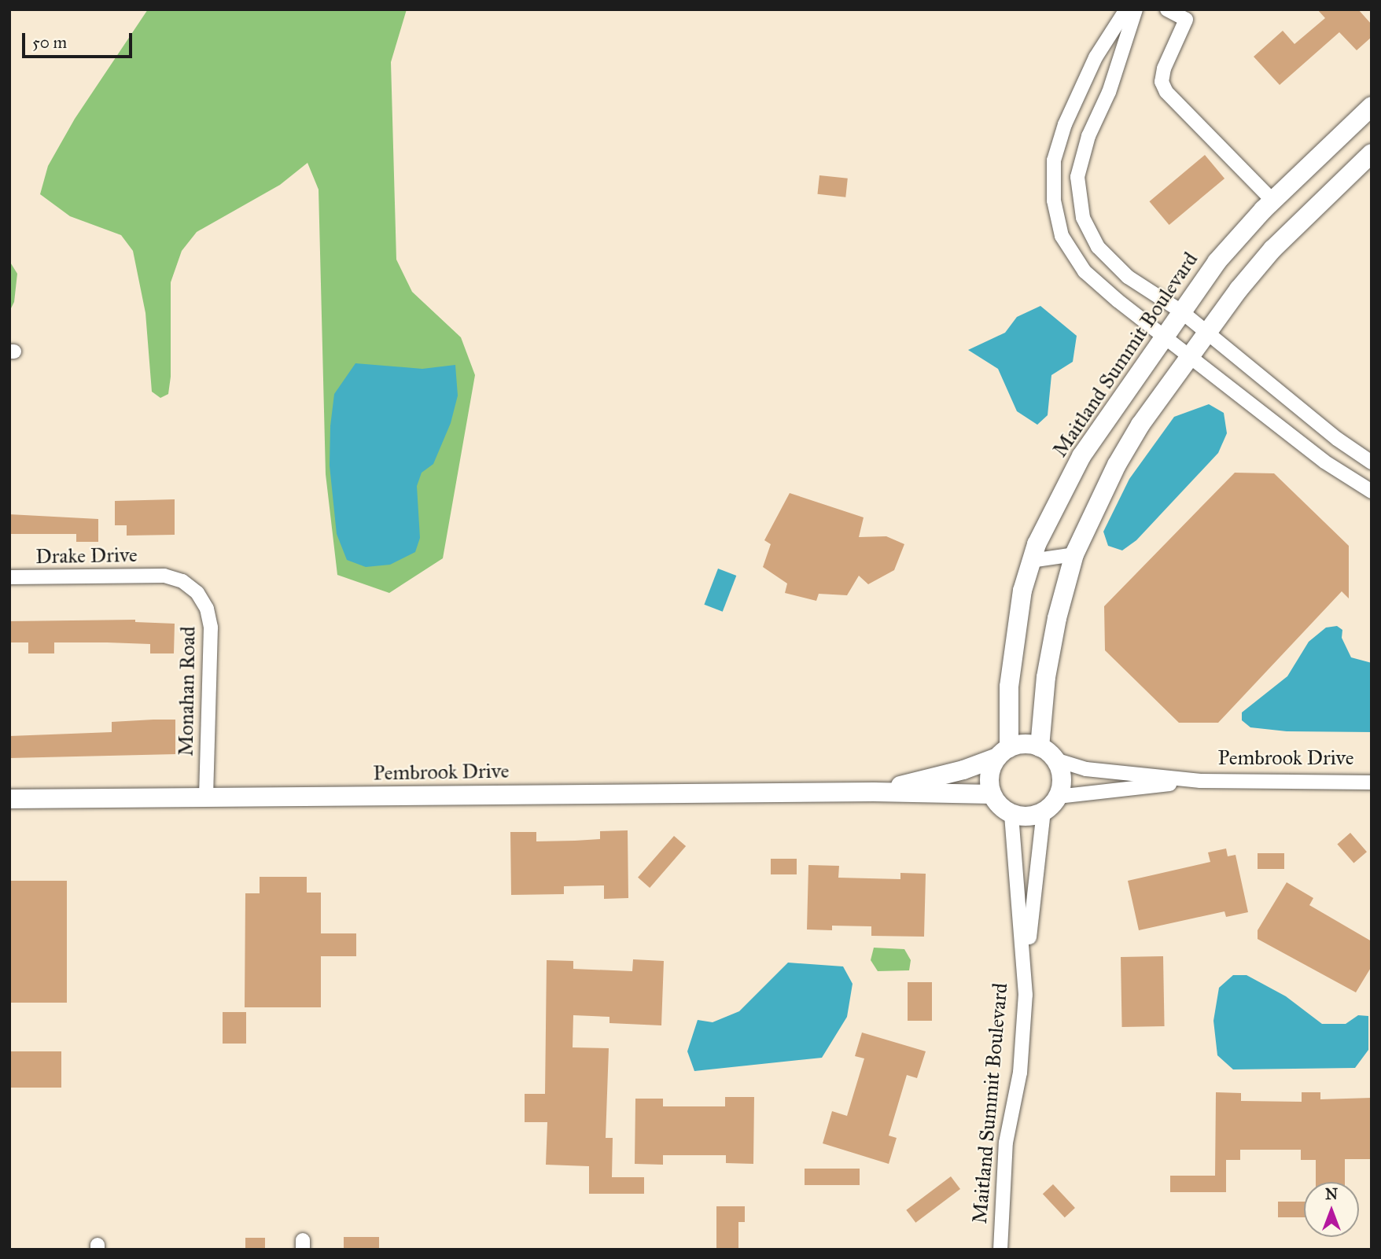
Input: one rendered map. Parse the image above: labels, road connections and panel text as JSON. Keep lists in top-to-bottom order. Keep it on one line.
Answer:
{"streets":{"street":["Maitland Summit Boulevard","Drake Drive","Monahan Road","Pembrook Drive"]},"crossings":[["Maitland Summit Boulevard","Pembrook Drive"],["Drake Drive","Monahan Road"],["Monahan Road","Pembrook Drive"]],"scale_bar":"50 m","north":"top"}
